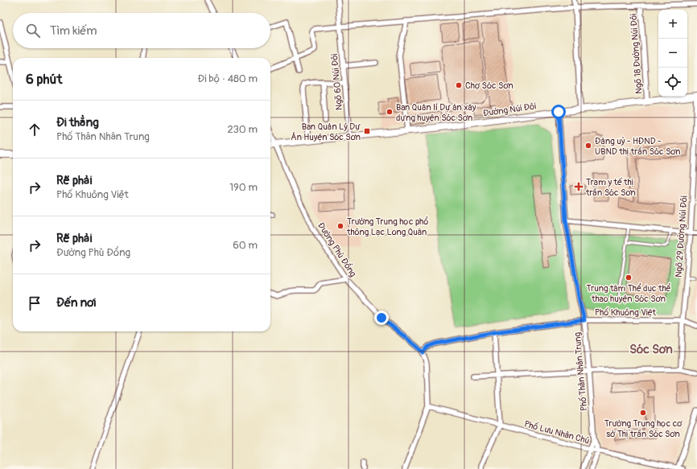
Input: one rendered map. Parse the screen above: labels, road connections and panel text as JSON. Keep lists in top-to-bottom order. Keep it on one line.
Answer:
{"streets":{"main road":["Đường Núi Đôi"],"street":["Ngõ 18 Đường Núi Đôi","Ngõ 60 Núi Đôi","Ngõ 29 Đường Núi Đôi","Đường Phù Đổng","Phố Khuông Việt","Phố Thân Nhân Trung","Phố Lưu Nhân Chú"]},"crossings":[["Ngõ 18 Đường Núi Đôi","Đường Núi Đôi"],["Ngõ 60 Núi Đôi","Đường Núi Đôi"],["Đường Núi Đôi","Ngõ 29 Đường Núi Đôi"],["Đường Núi Đôi","Đường Phù Đổng"],["Đường Núi Đôi","Phố Thân Nhân Trung"],["Ngõ 29 Đường Núi Đôi","Phố Khuông Việt"],["Đường Phù Đổng","Phố Khuông Việt"],["Phố Khuông Việt","Phố Thân Nhân Trung"],["Phố Thân Nhân Trung","Phố Lưu Nhân Chú"]],"districts":["Sóc Sơn"],"places":{"other":["Chợ Sóc Sơn","Ban Quản lí Dự án xây dựng huyện Sóc Sơn","Đảng uỷ - HĐND - UBND thị trấn Sóc Sơn","Trường Trung học phổ thông Lạc Long Quân","Trung tâm Thể dục thể thao huyện Sóc Sơn","Trường Trung học cơ sở Thị trấn Sóc Sơn"],"transit":["Ban Quản Lý Dự Án Huyện Sóc Sơn"],"health":["Trạm y tế thị trấn Sóc Sơn"]},"page":{"map_buttons":["+","−"],"search":"Tìm kiếm","heading":["6 phút","Đi bộ · 480 m"],"list":[["Đi thẳng","Phố Thân Nhân Trung","230 m"],["Rẽ phải","Phố Khuông Việt","190 m"],["Rẽ phải","Đường Phù Đổng","60 m"],"Đến nơi"]}}
